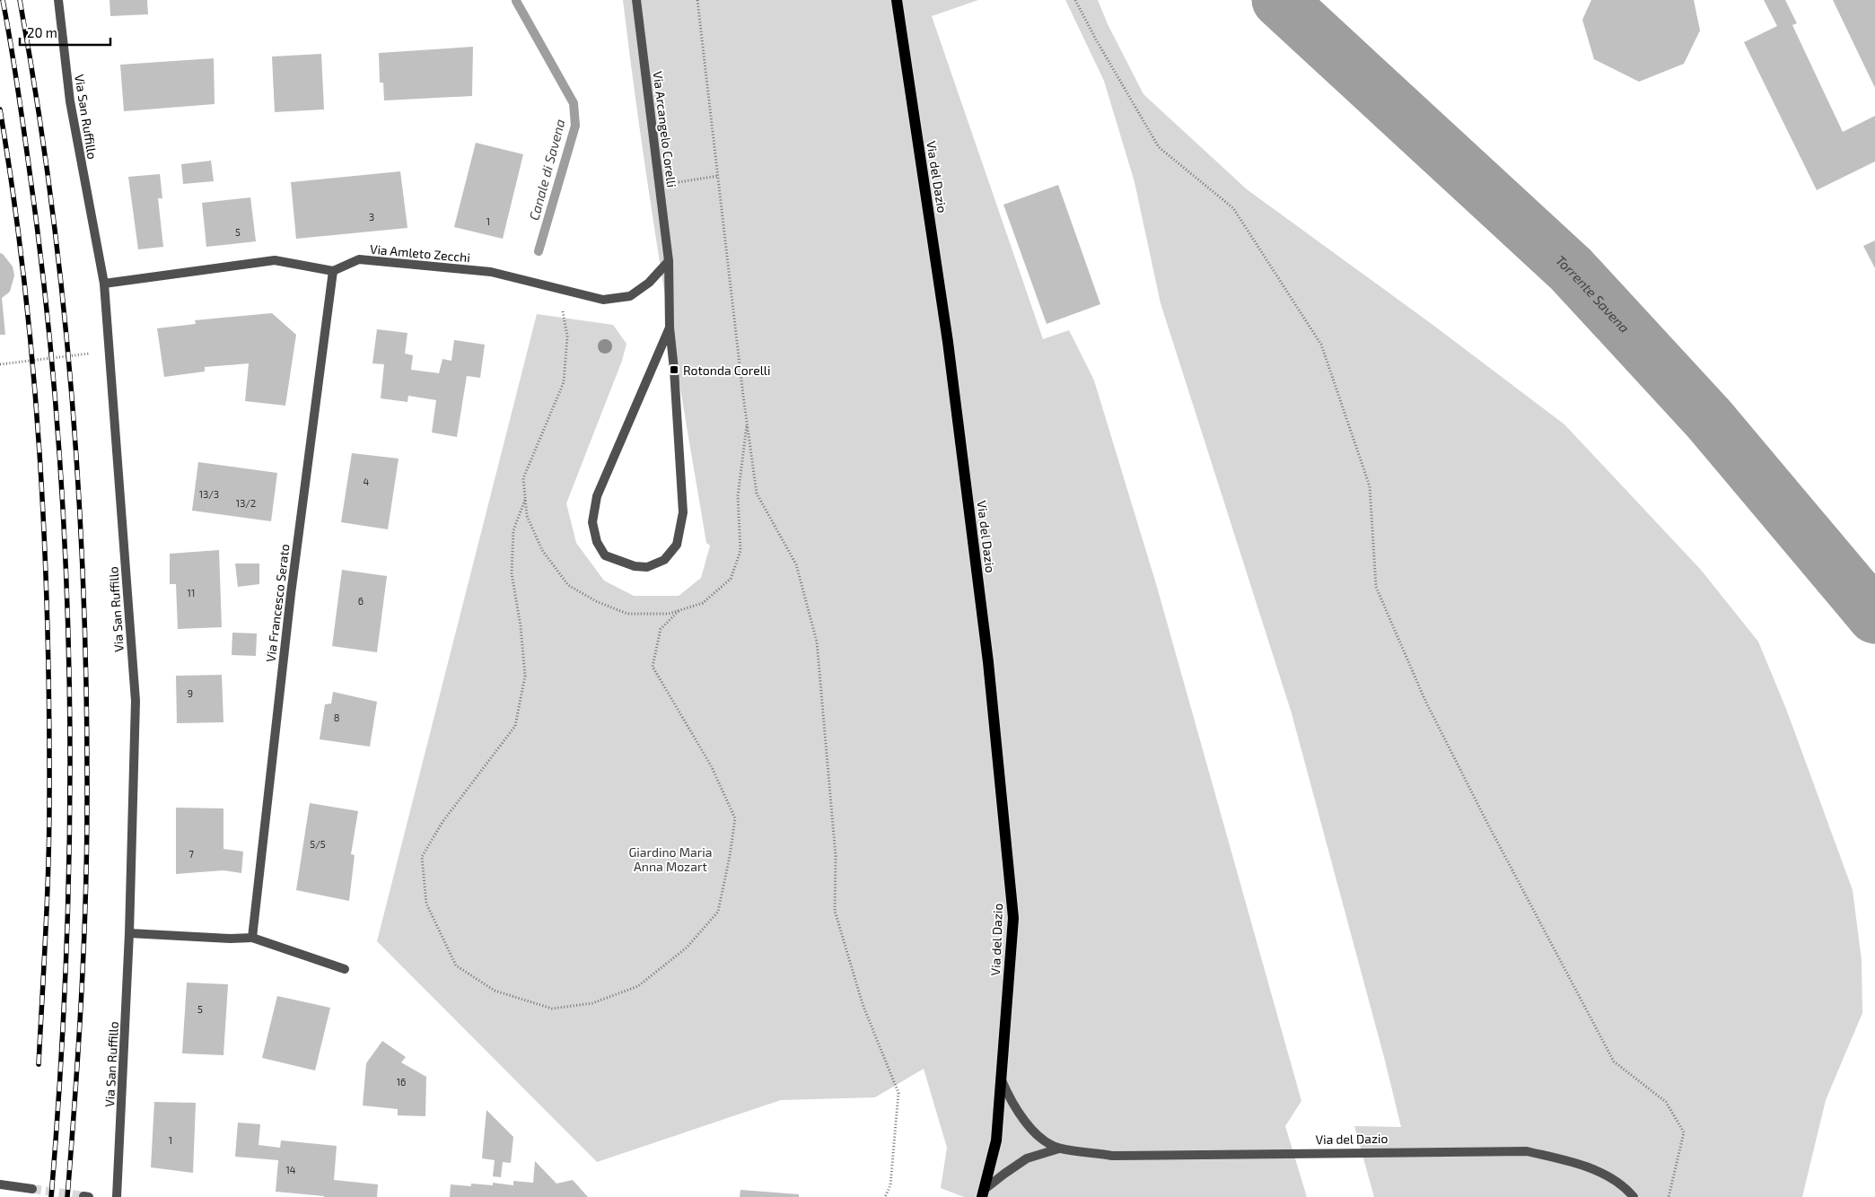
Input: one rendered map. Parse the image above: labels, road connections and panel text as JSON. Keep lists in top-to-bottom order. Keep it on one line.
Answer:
{"streets":{"main road":["Via del Dazio"],"street":["Via San Ruffillo","Via Arcangelo Corelli","Via Amleto Zecchi","Via Francesco Serato"]},"crossings":[["Via Arcangelo Corelli","Via Amleto Zecchi"],["Via Amleto Zecchi","Via Francesco Serato"]],"water":["Canale di Savena","Torrente Savena"],"parks":["Giardino Maria Anna Mozart"],"places":{"transit":["Rotonda Corelli"]},"house_numbers":["3","1","5","4","13/3","13/2","11","6","9","8","5/5","7","5","16","1","14"],"scale_bar":"20 m"}
